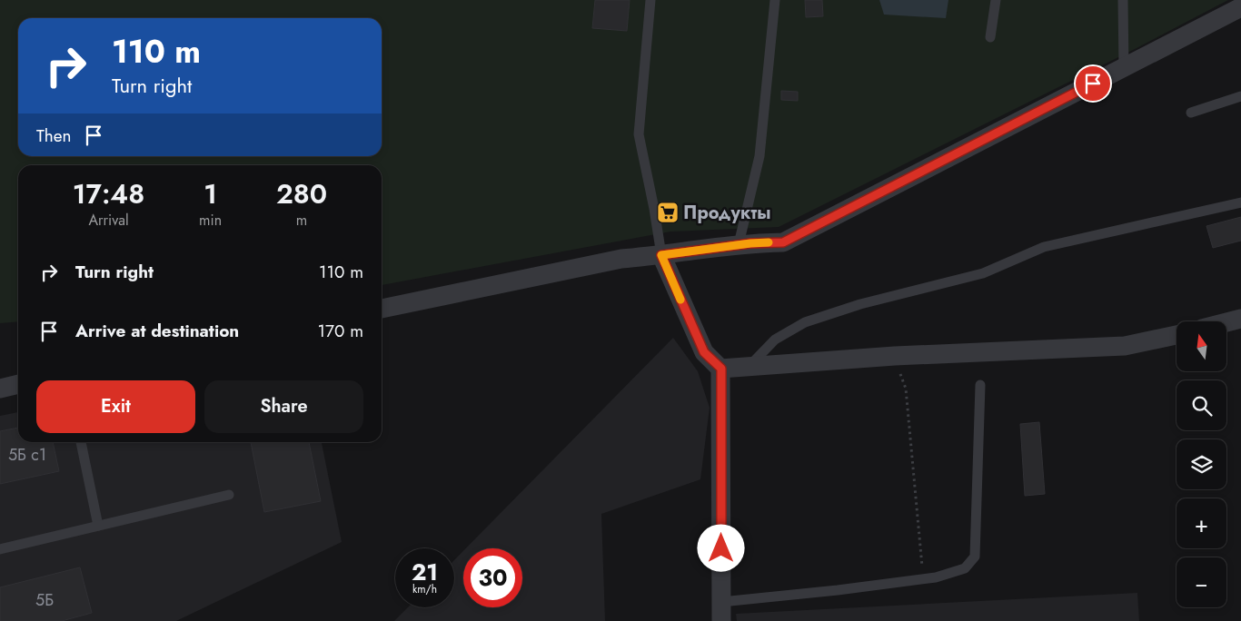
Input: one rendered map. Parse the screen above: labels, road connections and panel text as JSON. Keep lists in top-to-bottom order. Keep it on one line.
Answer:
{"places":{"supermarket":["Продукты"]},"house_numbers":["5Б с1","5Б"],"north":"top","page":{"turn":["110 m","Turn right"],"then":"Then","eta":["17:48","Arrival","1","min","280","m"],"list":[{"name":"Turn right","value":"110 m"},{"name":"Arrive at destination","value":"170 m"}],"map_buttons":["+","−"],"buttons":["Exit","Share"],"speed":"21 km/h","limit":"30"}}
